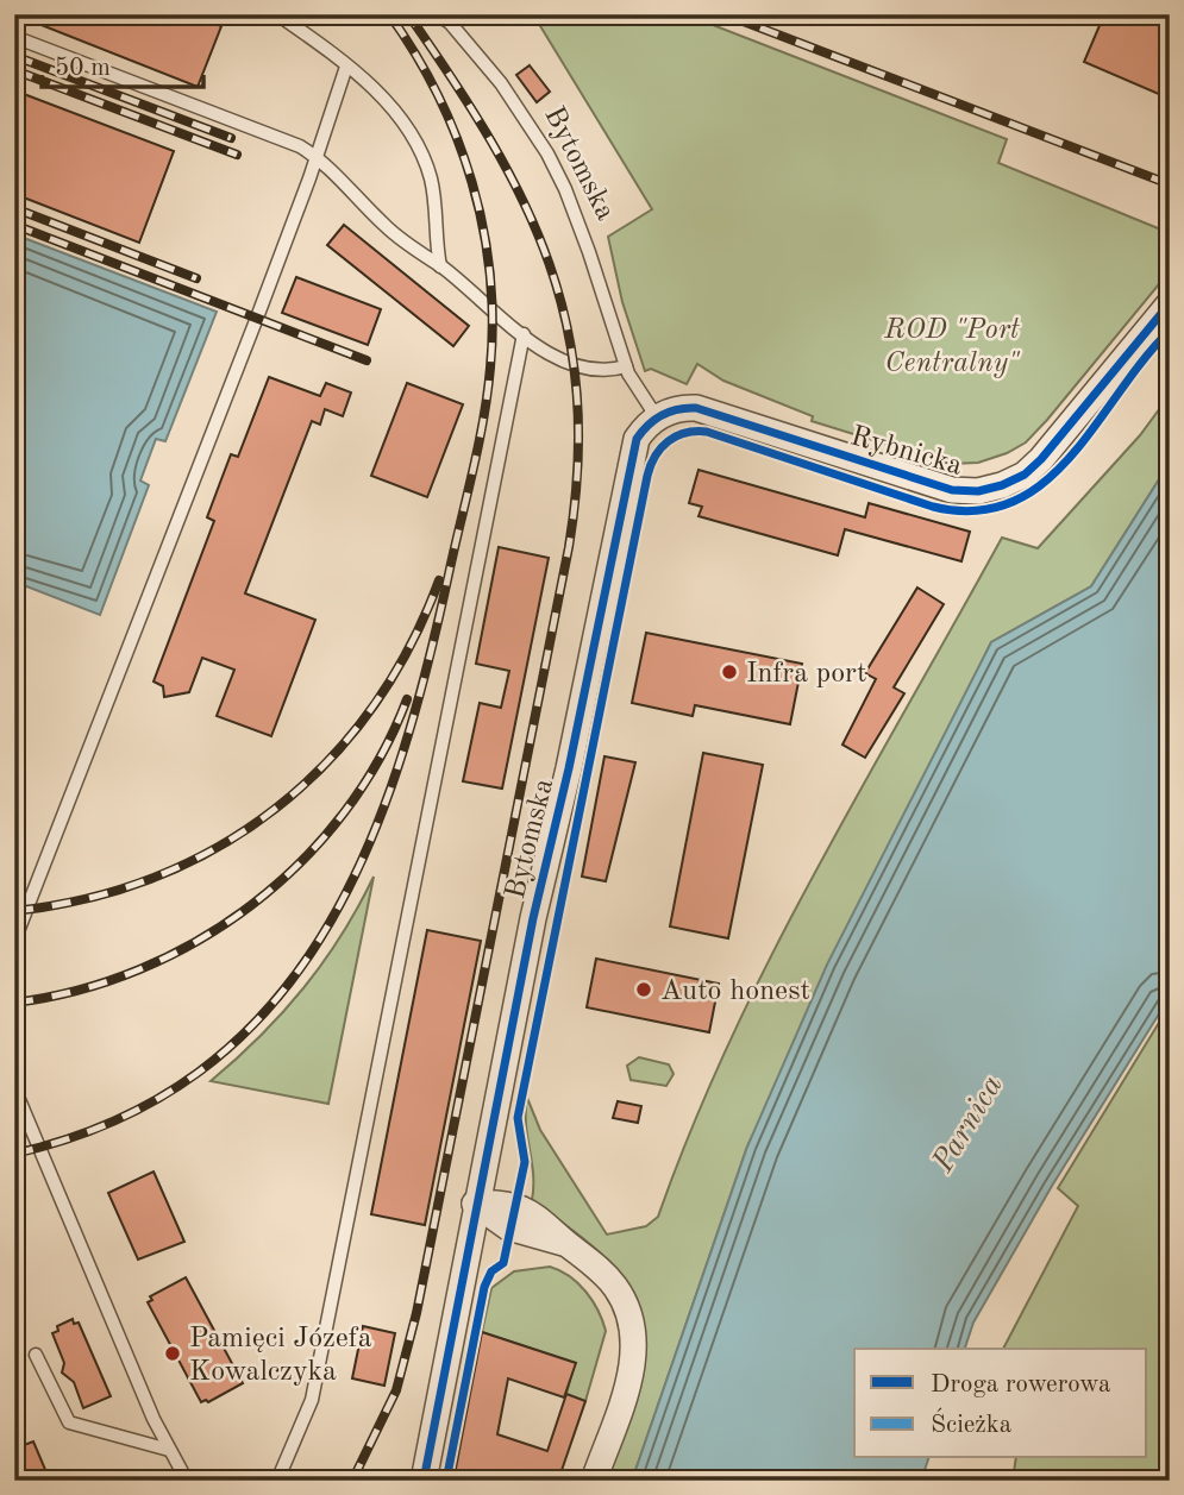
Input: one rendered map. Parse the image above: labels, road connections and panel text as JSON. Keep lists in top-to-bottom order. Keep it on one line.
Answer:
{"streets":{"street":["Bytomska","Rybnicka"]},"crossings":[["Bytomska","Rybnicka"]],"water":["Parnica"],"parks":["ROD \"Port Centralny\""],"places":["Infra port","Auto honest","Pamięci Józefa Kowalczyka"],"legend":["Droga rowerowa","Ścieżka"],"scale_bar":"50 m"}
